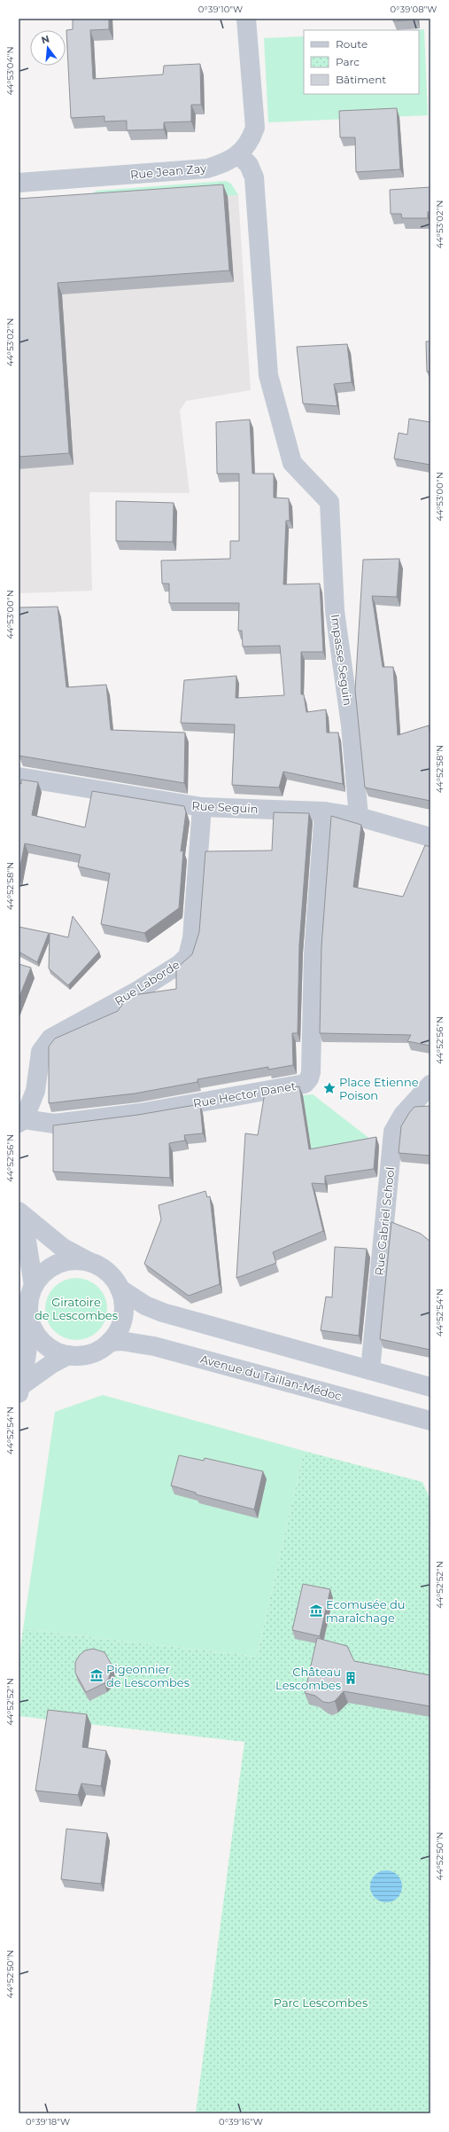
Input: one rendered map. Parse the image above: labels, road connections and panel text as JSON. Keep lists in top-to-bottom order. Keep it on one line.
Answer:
{"streets":{"street":["Rue Jean Zay","Impasse Seguin","Rue Seguin","Rue Laborde","Rue Hector Danet","Rue Gabriel School","Avenue du Taillan-Médoc"]},"crossings":[["Rue Jean Zay","Impasse Seguin"],["Impasse Seguin","Rue Seguin"],["Rue Seguin","Rue Laborde"],["Rue Seguin","Rue Hector Danet"],["Rue Laborde","Rue Hector Danet"]],"parks":["Giratoire de Lescombes","Parc Lescombes"],"places":{"place":["Place Etienne Poison"],"museum":["Ecomusée du maraîchage","Pigeonnier de Lescombes"],"building":["Château Lescombes"]},"legend":["Route","Parc","Bâtiment"],"north":"top","coordinates":["0°39'10\"W","0°39'08\"W","44°53'04\"N","44°53'02\"N","44°53'00\"N","44°52'58\"N","44°52'56\"N","44°52'54\"N","44°52'52\"N","44°52'50\"N","0°39'18\"W","0°39'16\"W"]}
